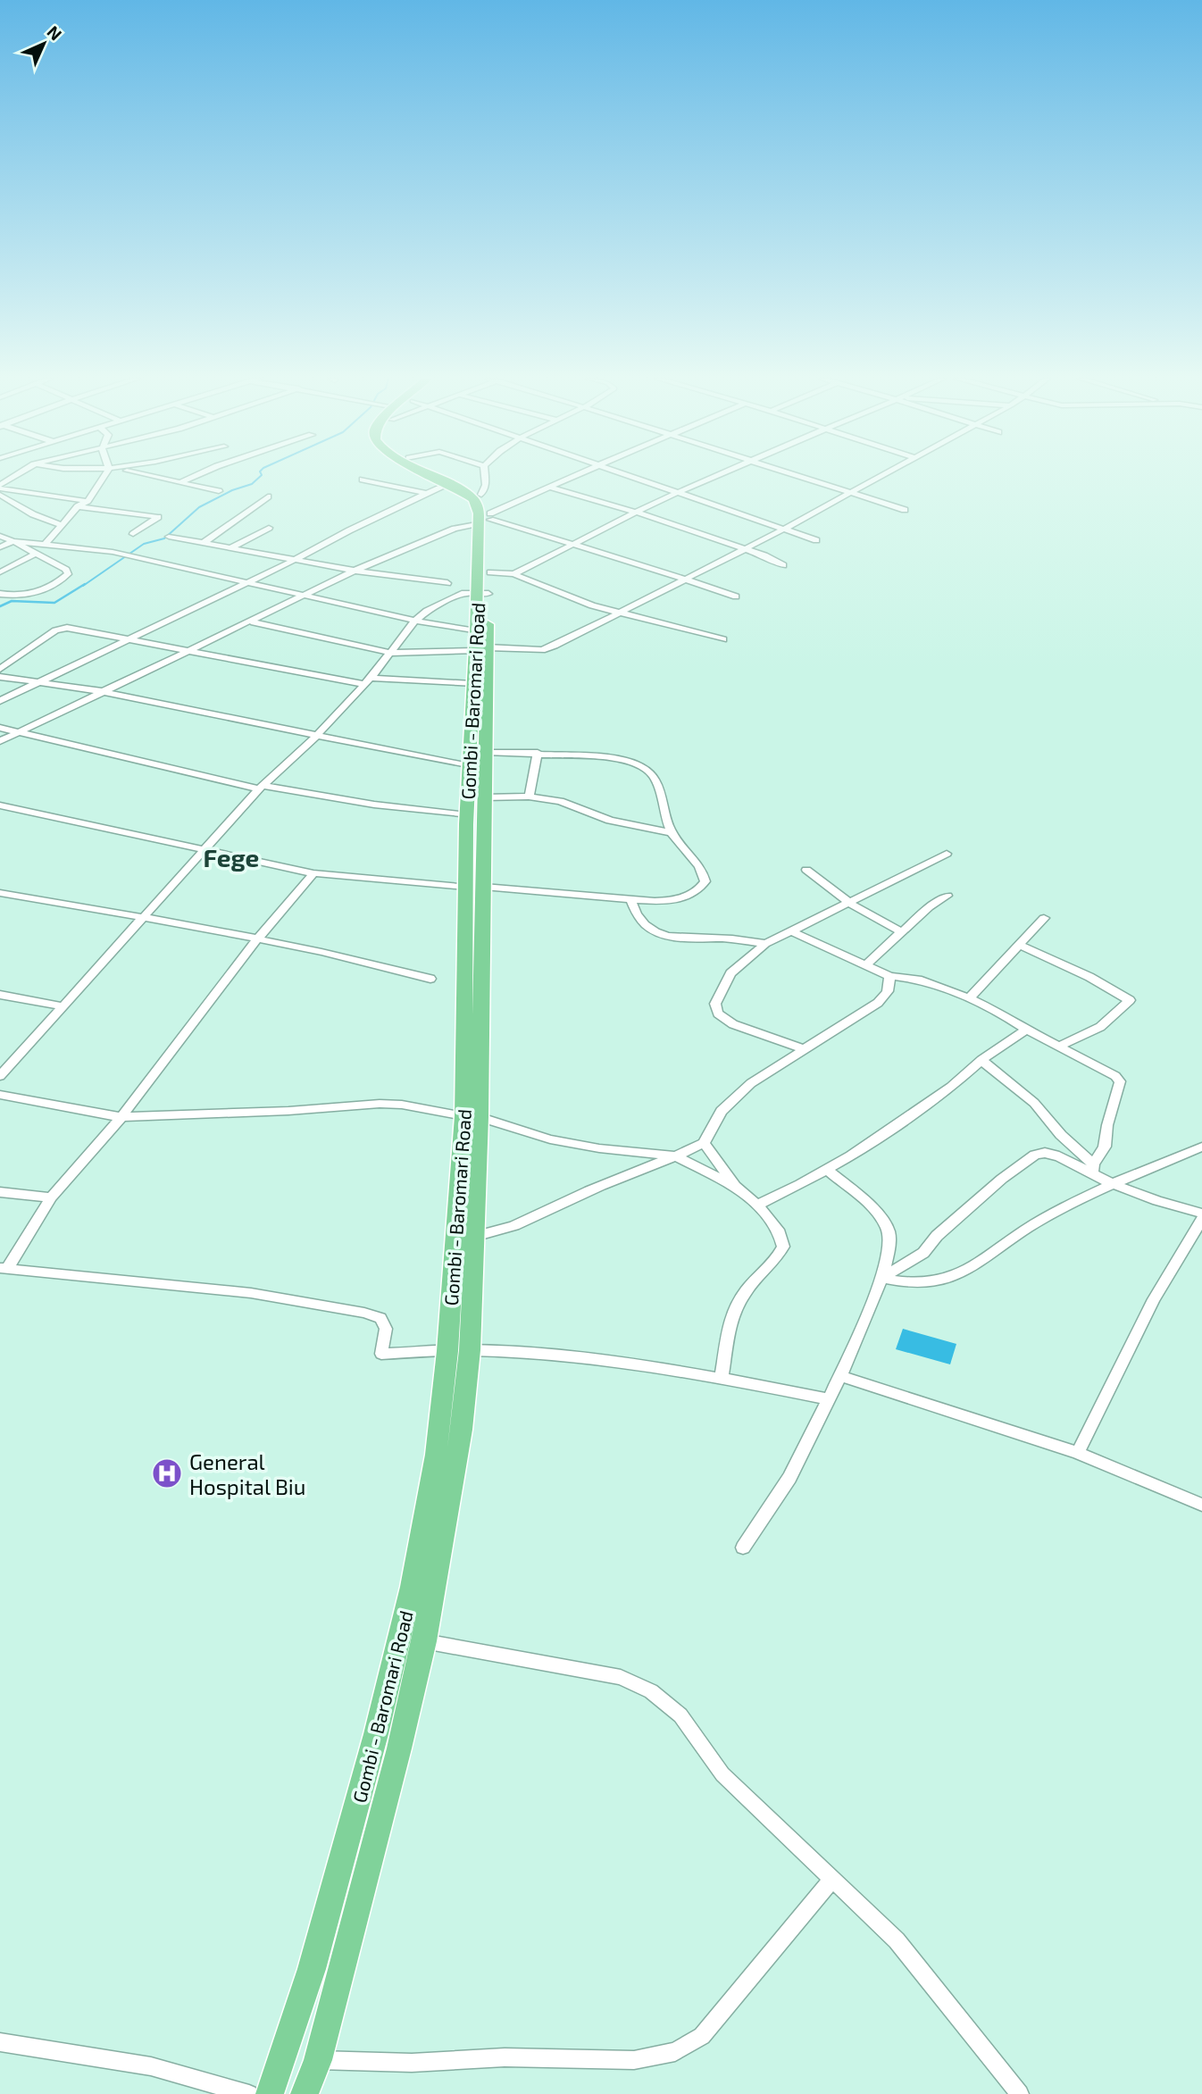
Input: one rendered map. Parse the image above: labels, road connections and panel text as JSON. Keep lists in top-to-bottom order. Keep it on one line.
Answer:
{"streets":{"main road":["Gombi - Baromari Road"]},"districts":["Fege"],"places":{"hospital":["General Hospital Biu"]},"north":"top right"}
